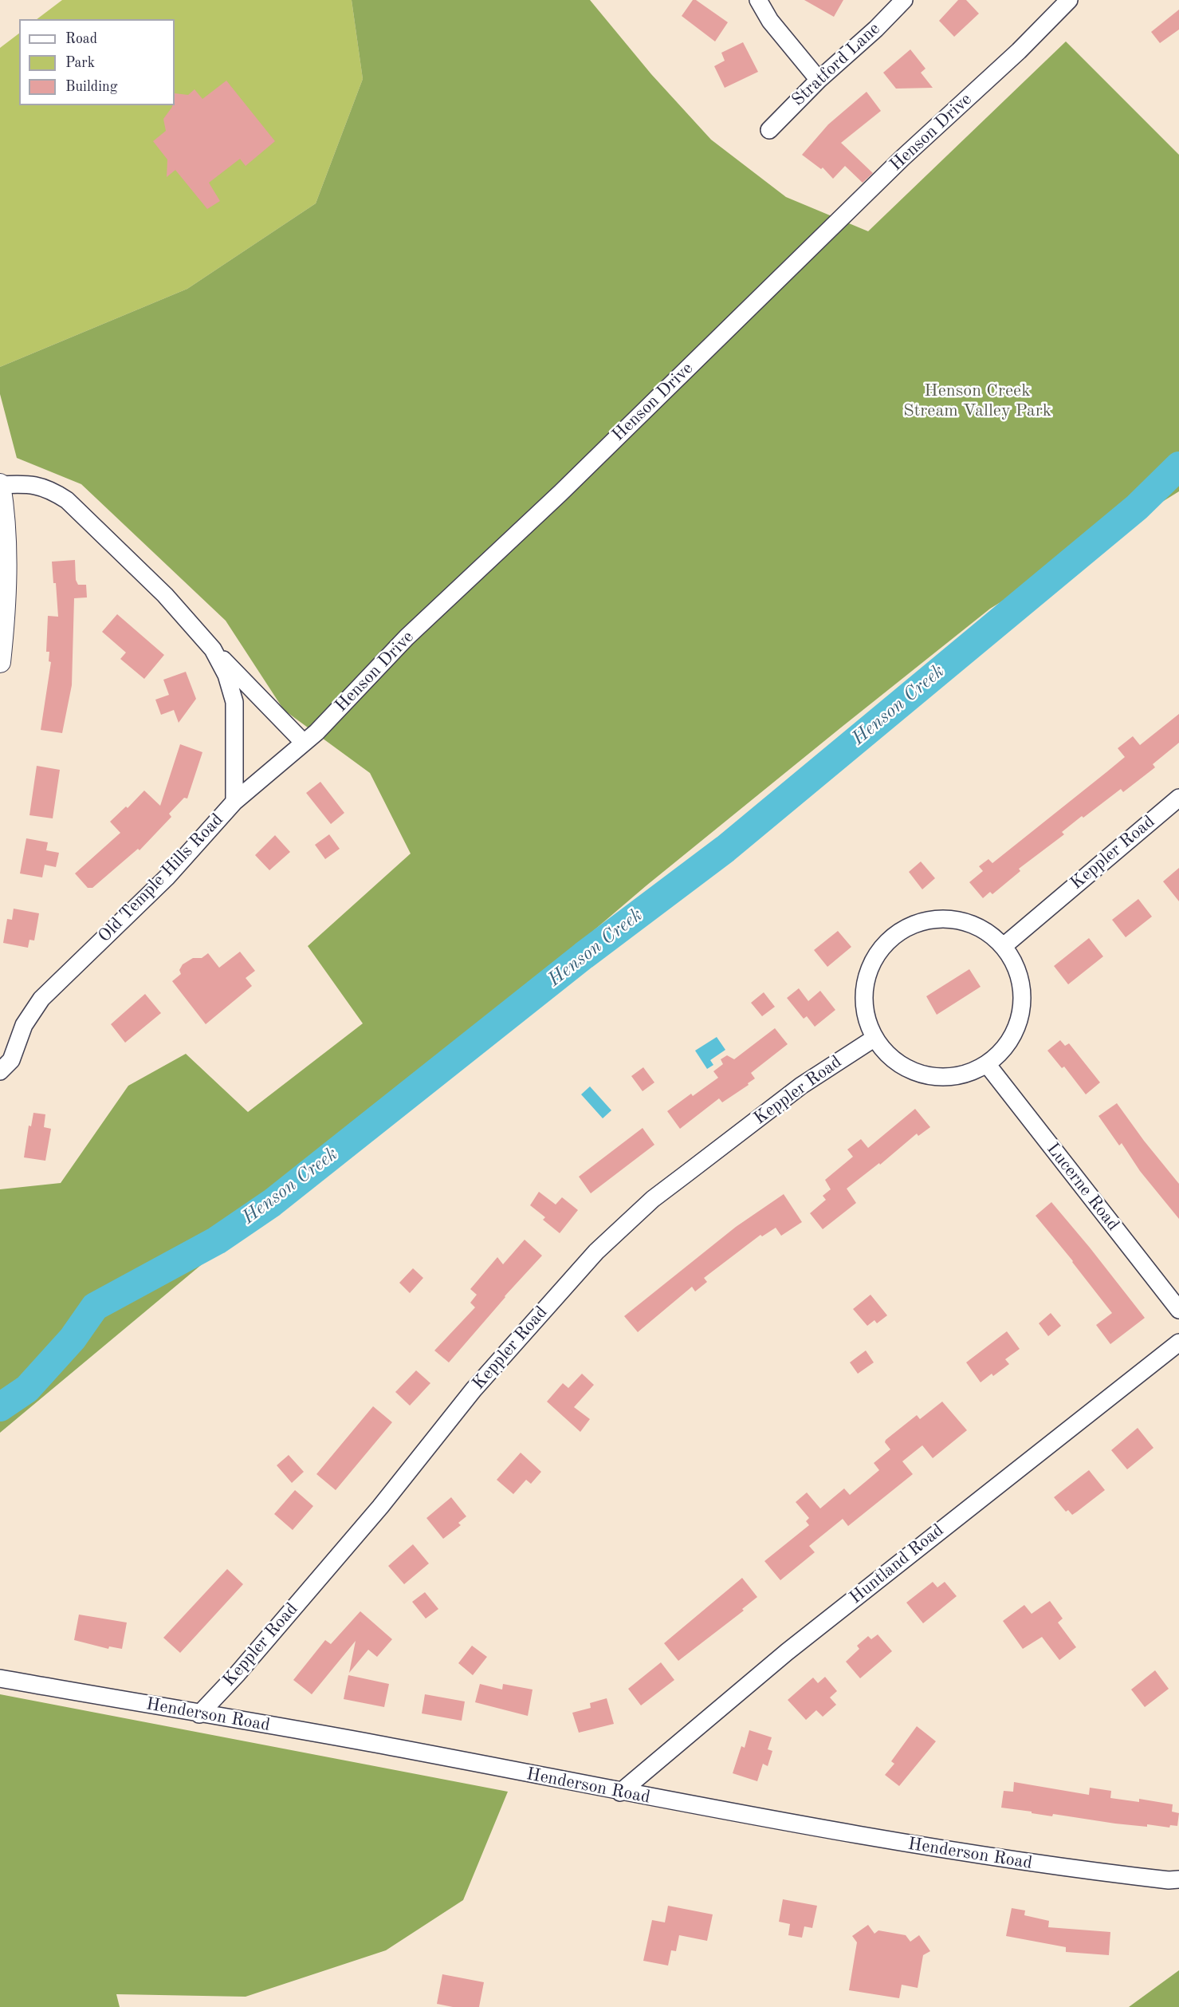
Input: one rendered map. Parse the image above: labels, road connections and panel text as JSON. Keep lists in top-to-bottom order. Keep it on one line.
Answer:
{"streets":{"street":["Stratford Lane","Henson Drive","Keppler Road","Old Temple Hills Road","Lucerne Road","Huntland Road","Henderson Road"]},"crossings":[["Henson Drive","Old Temple Hills Road"],["Keppler Road","Lucerne Road"],["Keppler Road","Henderson Road"],["Huntland Road","Henderson Road"]],"water":["Henson Creek"],"parks":["Henson Creek Stream Valley Park"],"legend":["Road","Park","Building"]}
